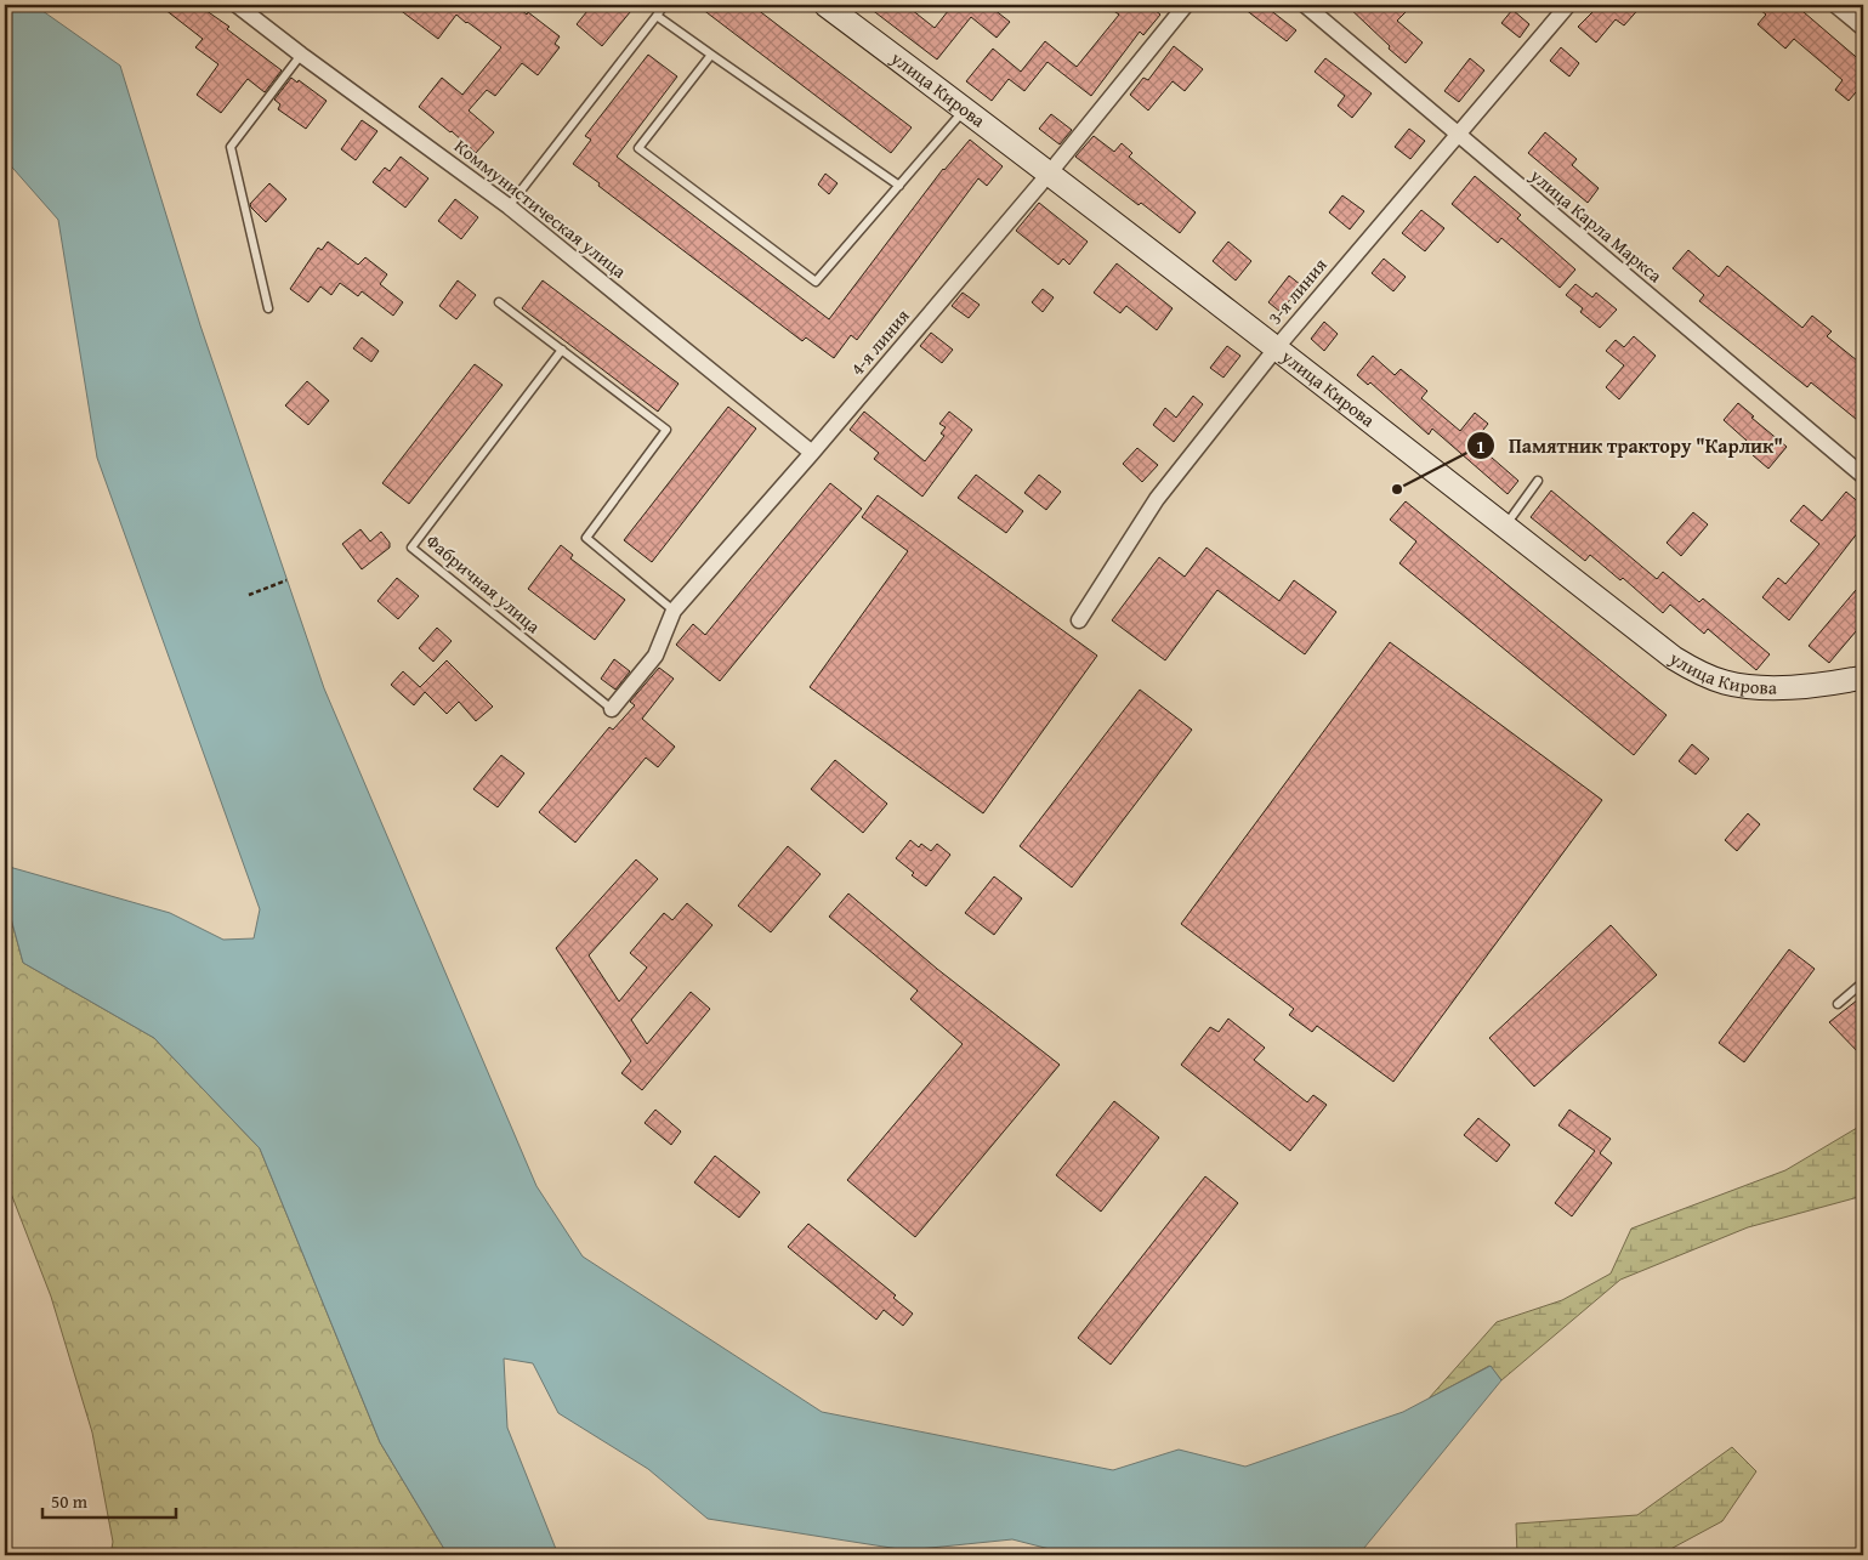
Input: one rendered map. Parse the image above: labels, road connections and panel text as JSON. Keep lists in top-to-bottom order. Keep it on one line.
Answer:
{"streets":{"street":["улица Кирова","Коммунистическая улица","улица Карла Маркса","3-я линия","4-я линия"],"lane":["Фабричная улица"]},"crossings":[["улица Кирова","3-я линия"],["улица Кирова","4-я линия"],["Коммунистическая улица","4-я линия"],["улица Карла Маркса","3-я линия"],["4-я линия","Фабричная улица"]],"places":["Памятник трактору \"Карлик\""],"scale_bar":"50 m"}
